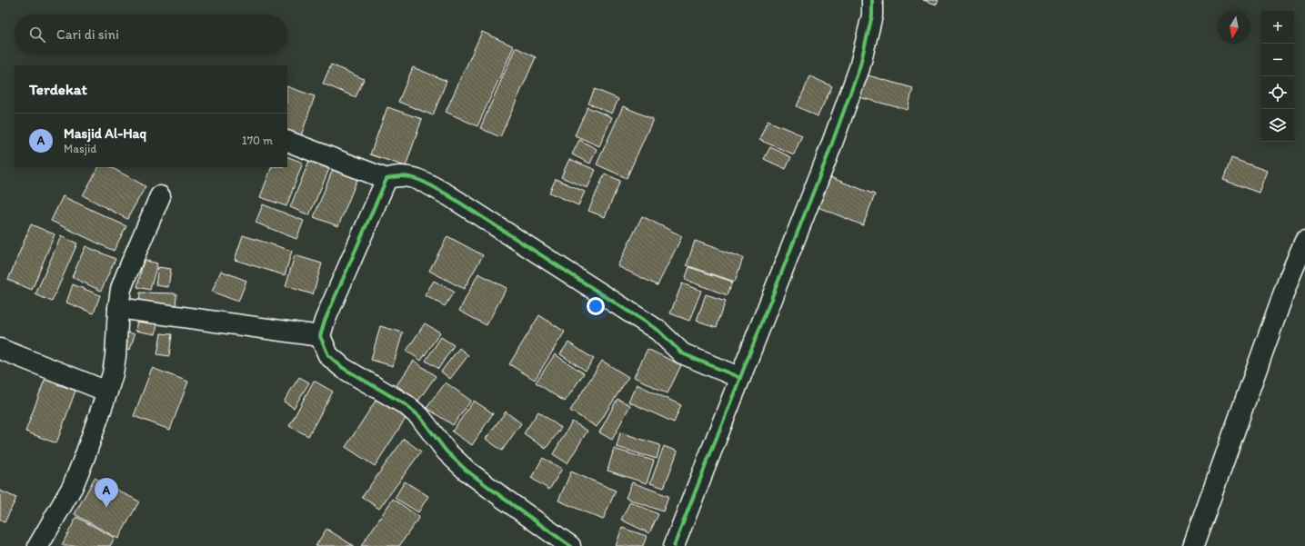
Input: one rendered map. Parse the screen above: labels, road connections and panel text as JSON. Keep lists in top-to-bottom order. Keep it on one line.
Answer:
{"north":"bottom","page":{"map_buttons":["+","−"],"search":"Cari di sini","heading":"Terdekat","list":[{"mark":"A","name":"Masjid Al-Haq","note":"Masjid","value":"170 m"}],"pins":"A"}}
